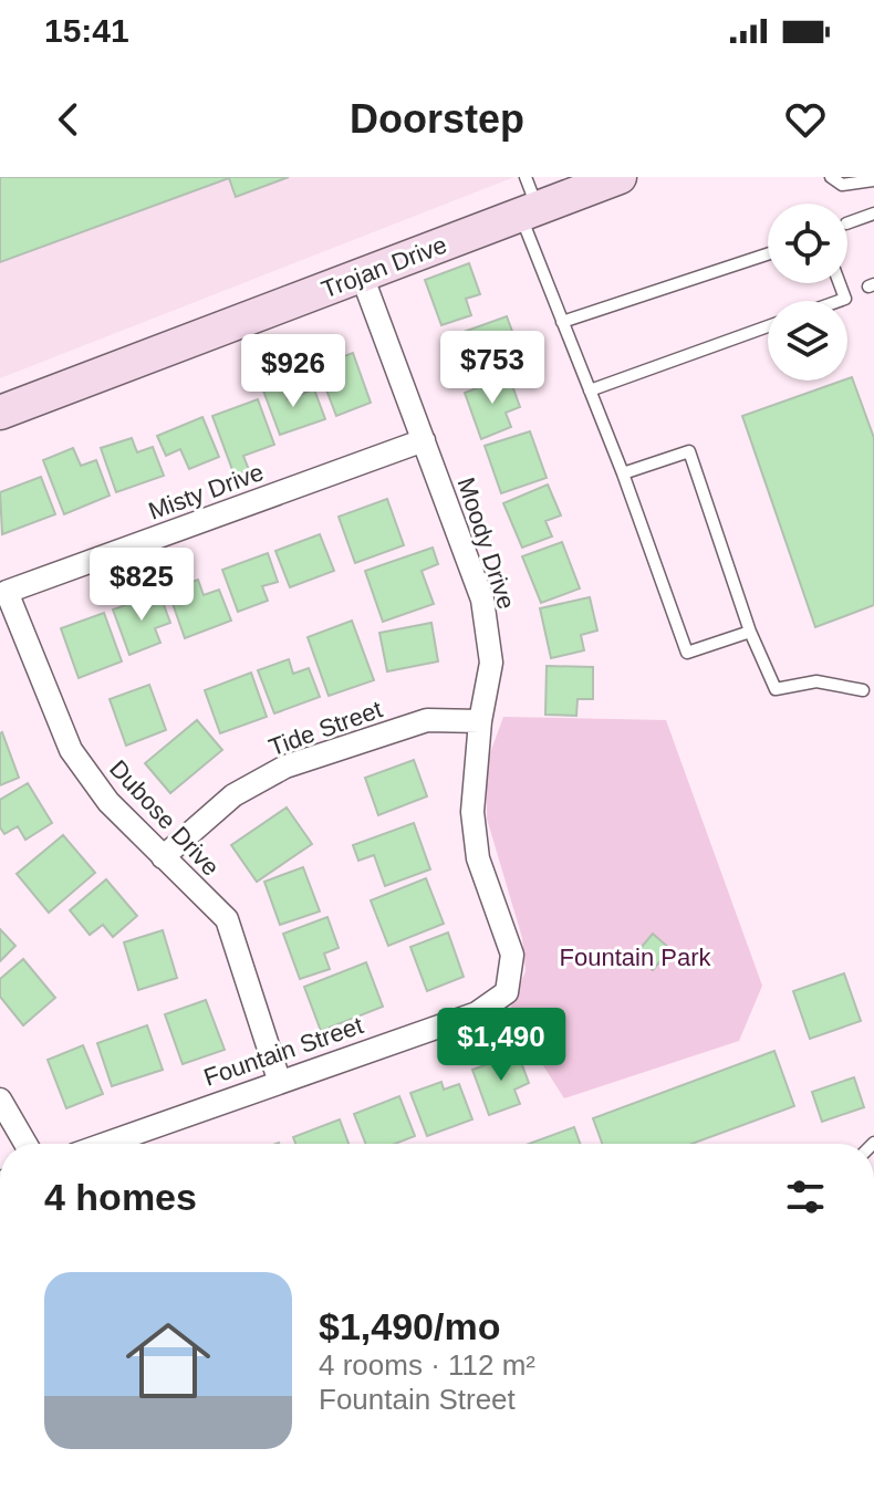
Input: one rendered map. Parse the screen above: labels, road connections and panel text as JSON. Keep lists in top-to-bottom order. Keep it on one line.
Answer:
{"streets":{"street":["Trojan Drive","Misty Drive","Moody Drive","Tide Street","Dubose Drive","Fountain Street"]},"crossings":[["Trojan Drive","Moody Drive"],["Misty Drive","Moody Drive"],["Misty Drive","Dubose Drive"],["Moody Drive","Tide Street"],["Moody Drive","Fountain Street"],["Tide Street","Dubose Drive"],["Dubose Drive","Fountain Street"]],"parks":["Fountain Park"],"page":{"status":"15:41","header":"Doorstep","price":["$753","$926","$825","$1,490"],"heading":"4 homes","list":[{"name":"$1,490/mo","note":"4 rooms · 112 m² · Fountain Street"}]}}
